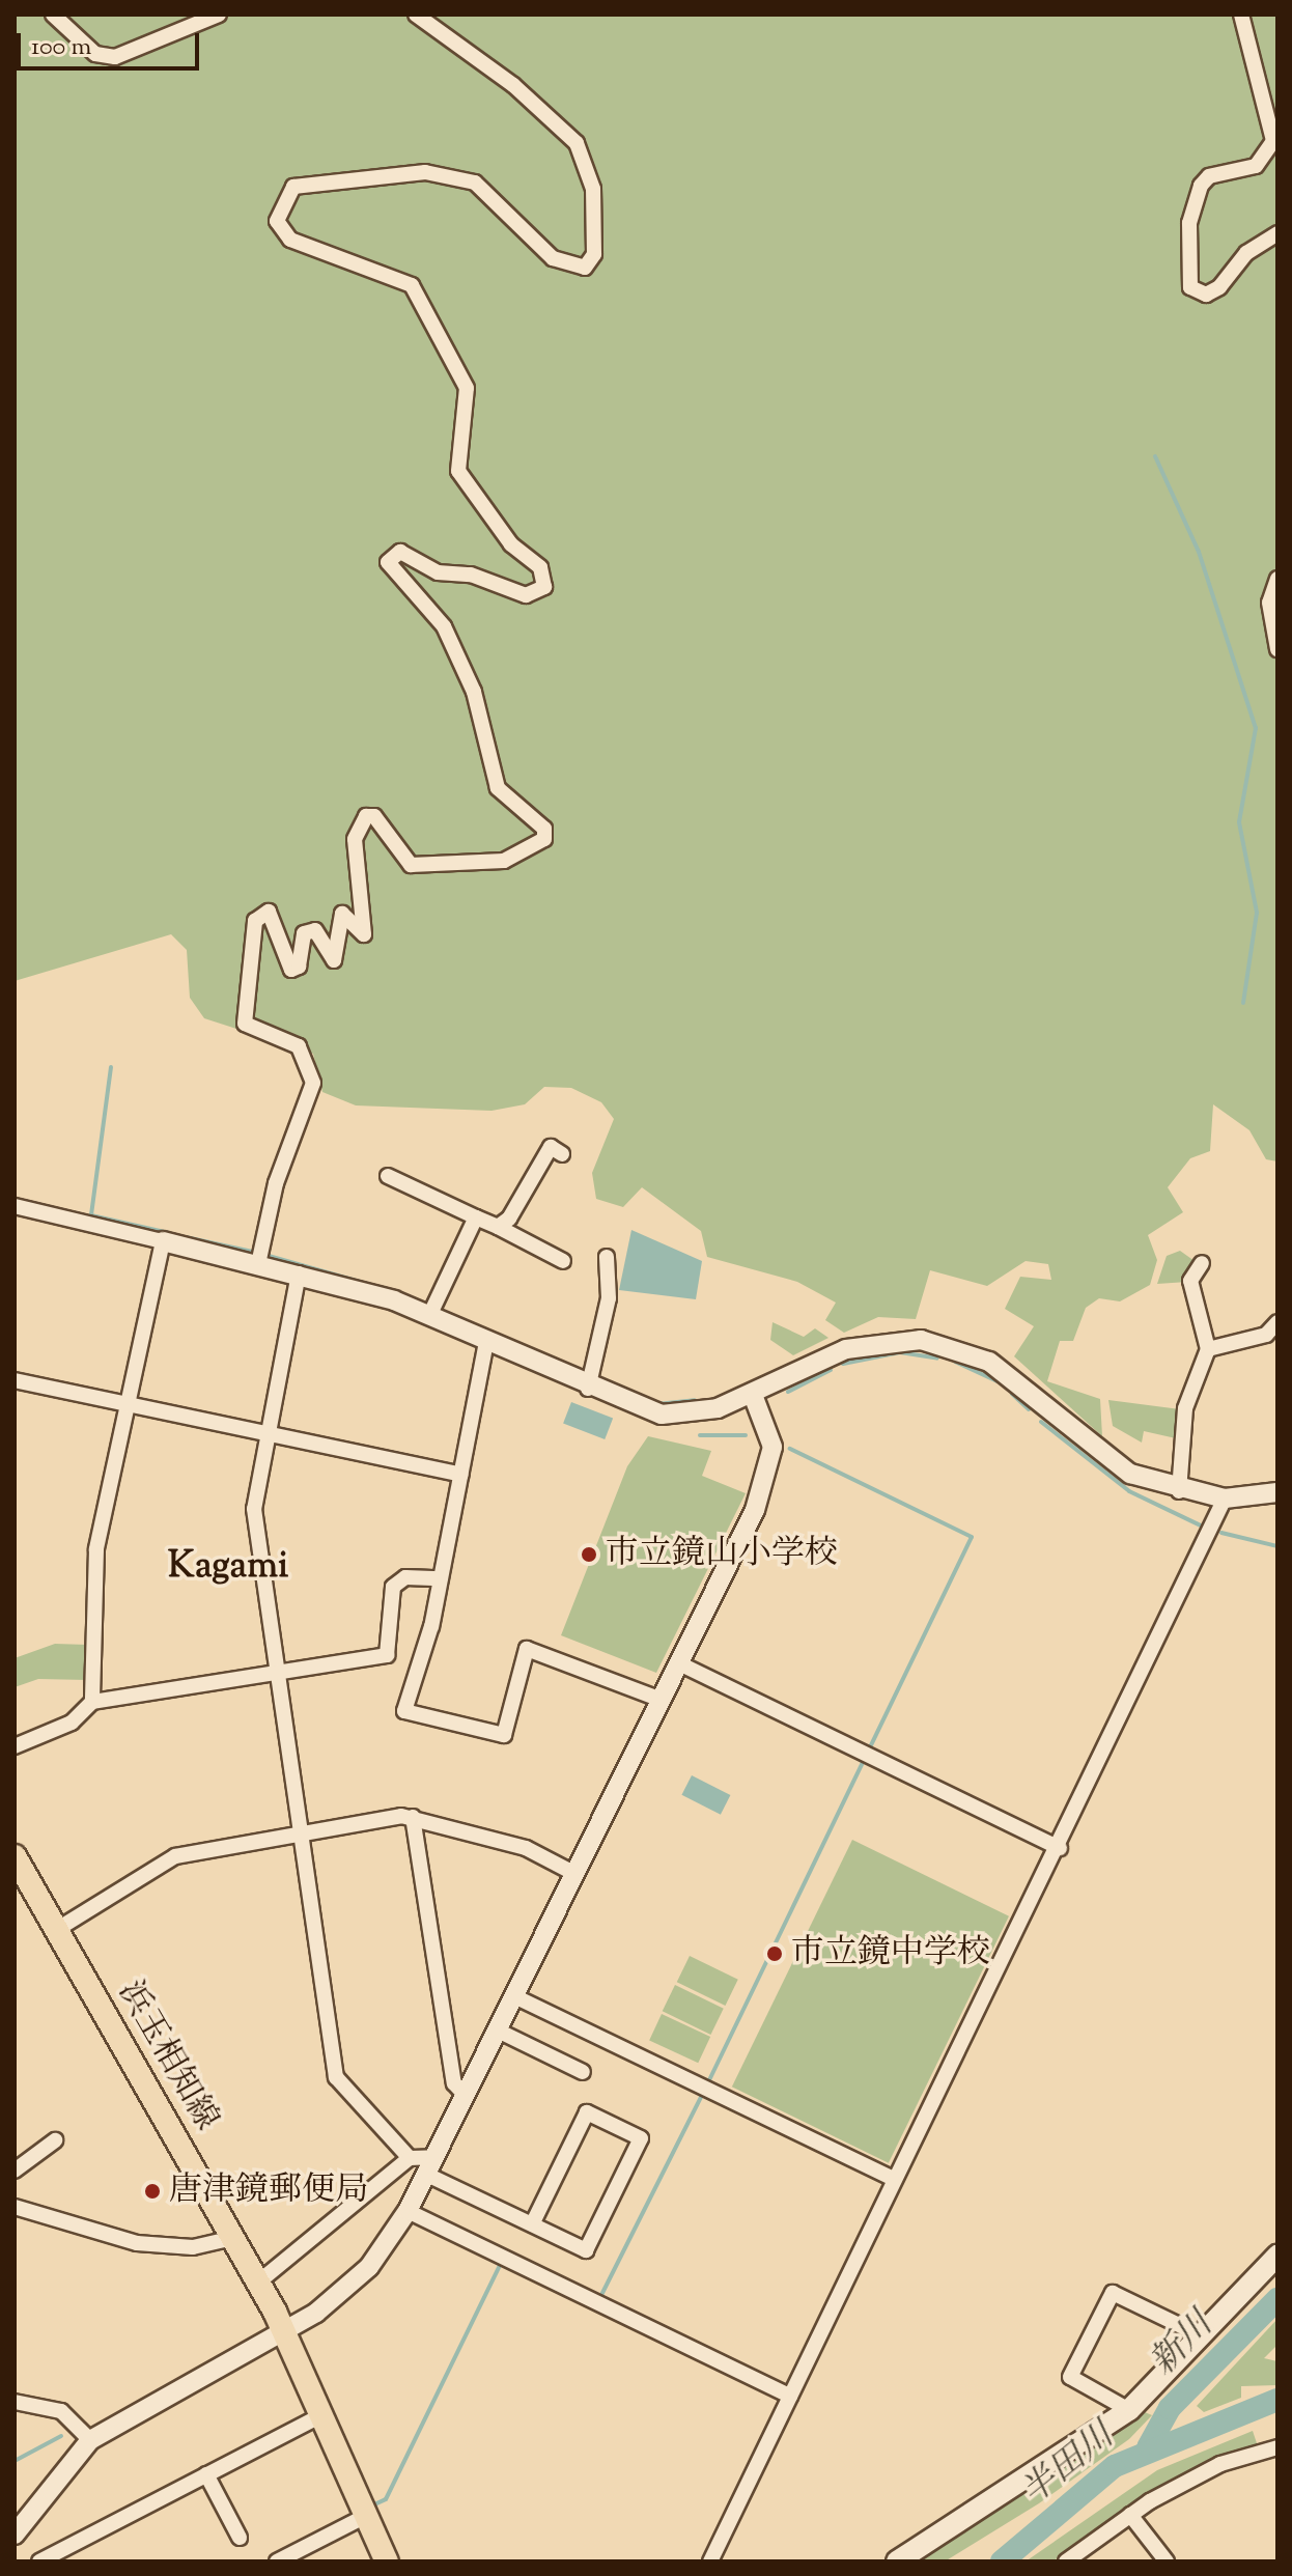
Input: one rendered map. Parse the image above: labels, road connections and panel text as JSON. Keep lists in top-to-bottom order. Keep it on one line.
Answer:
{"streets":{"main road":["浜玉相知線"]},"districts":["Kagami"],"water":["新川","半田川"],"places":["市立鏡山小学校","市立鏡中学校","唐津鏡郵便局"],"scale_bar":"100 m"}
